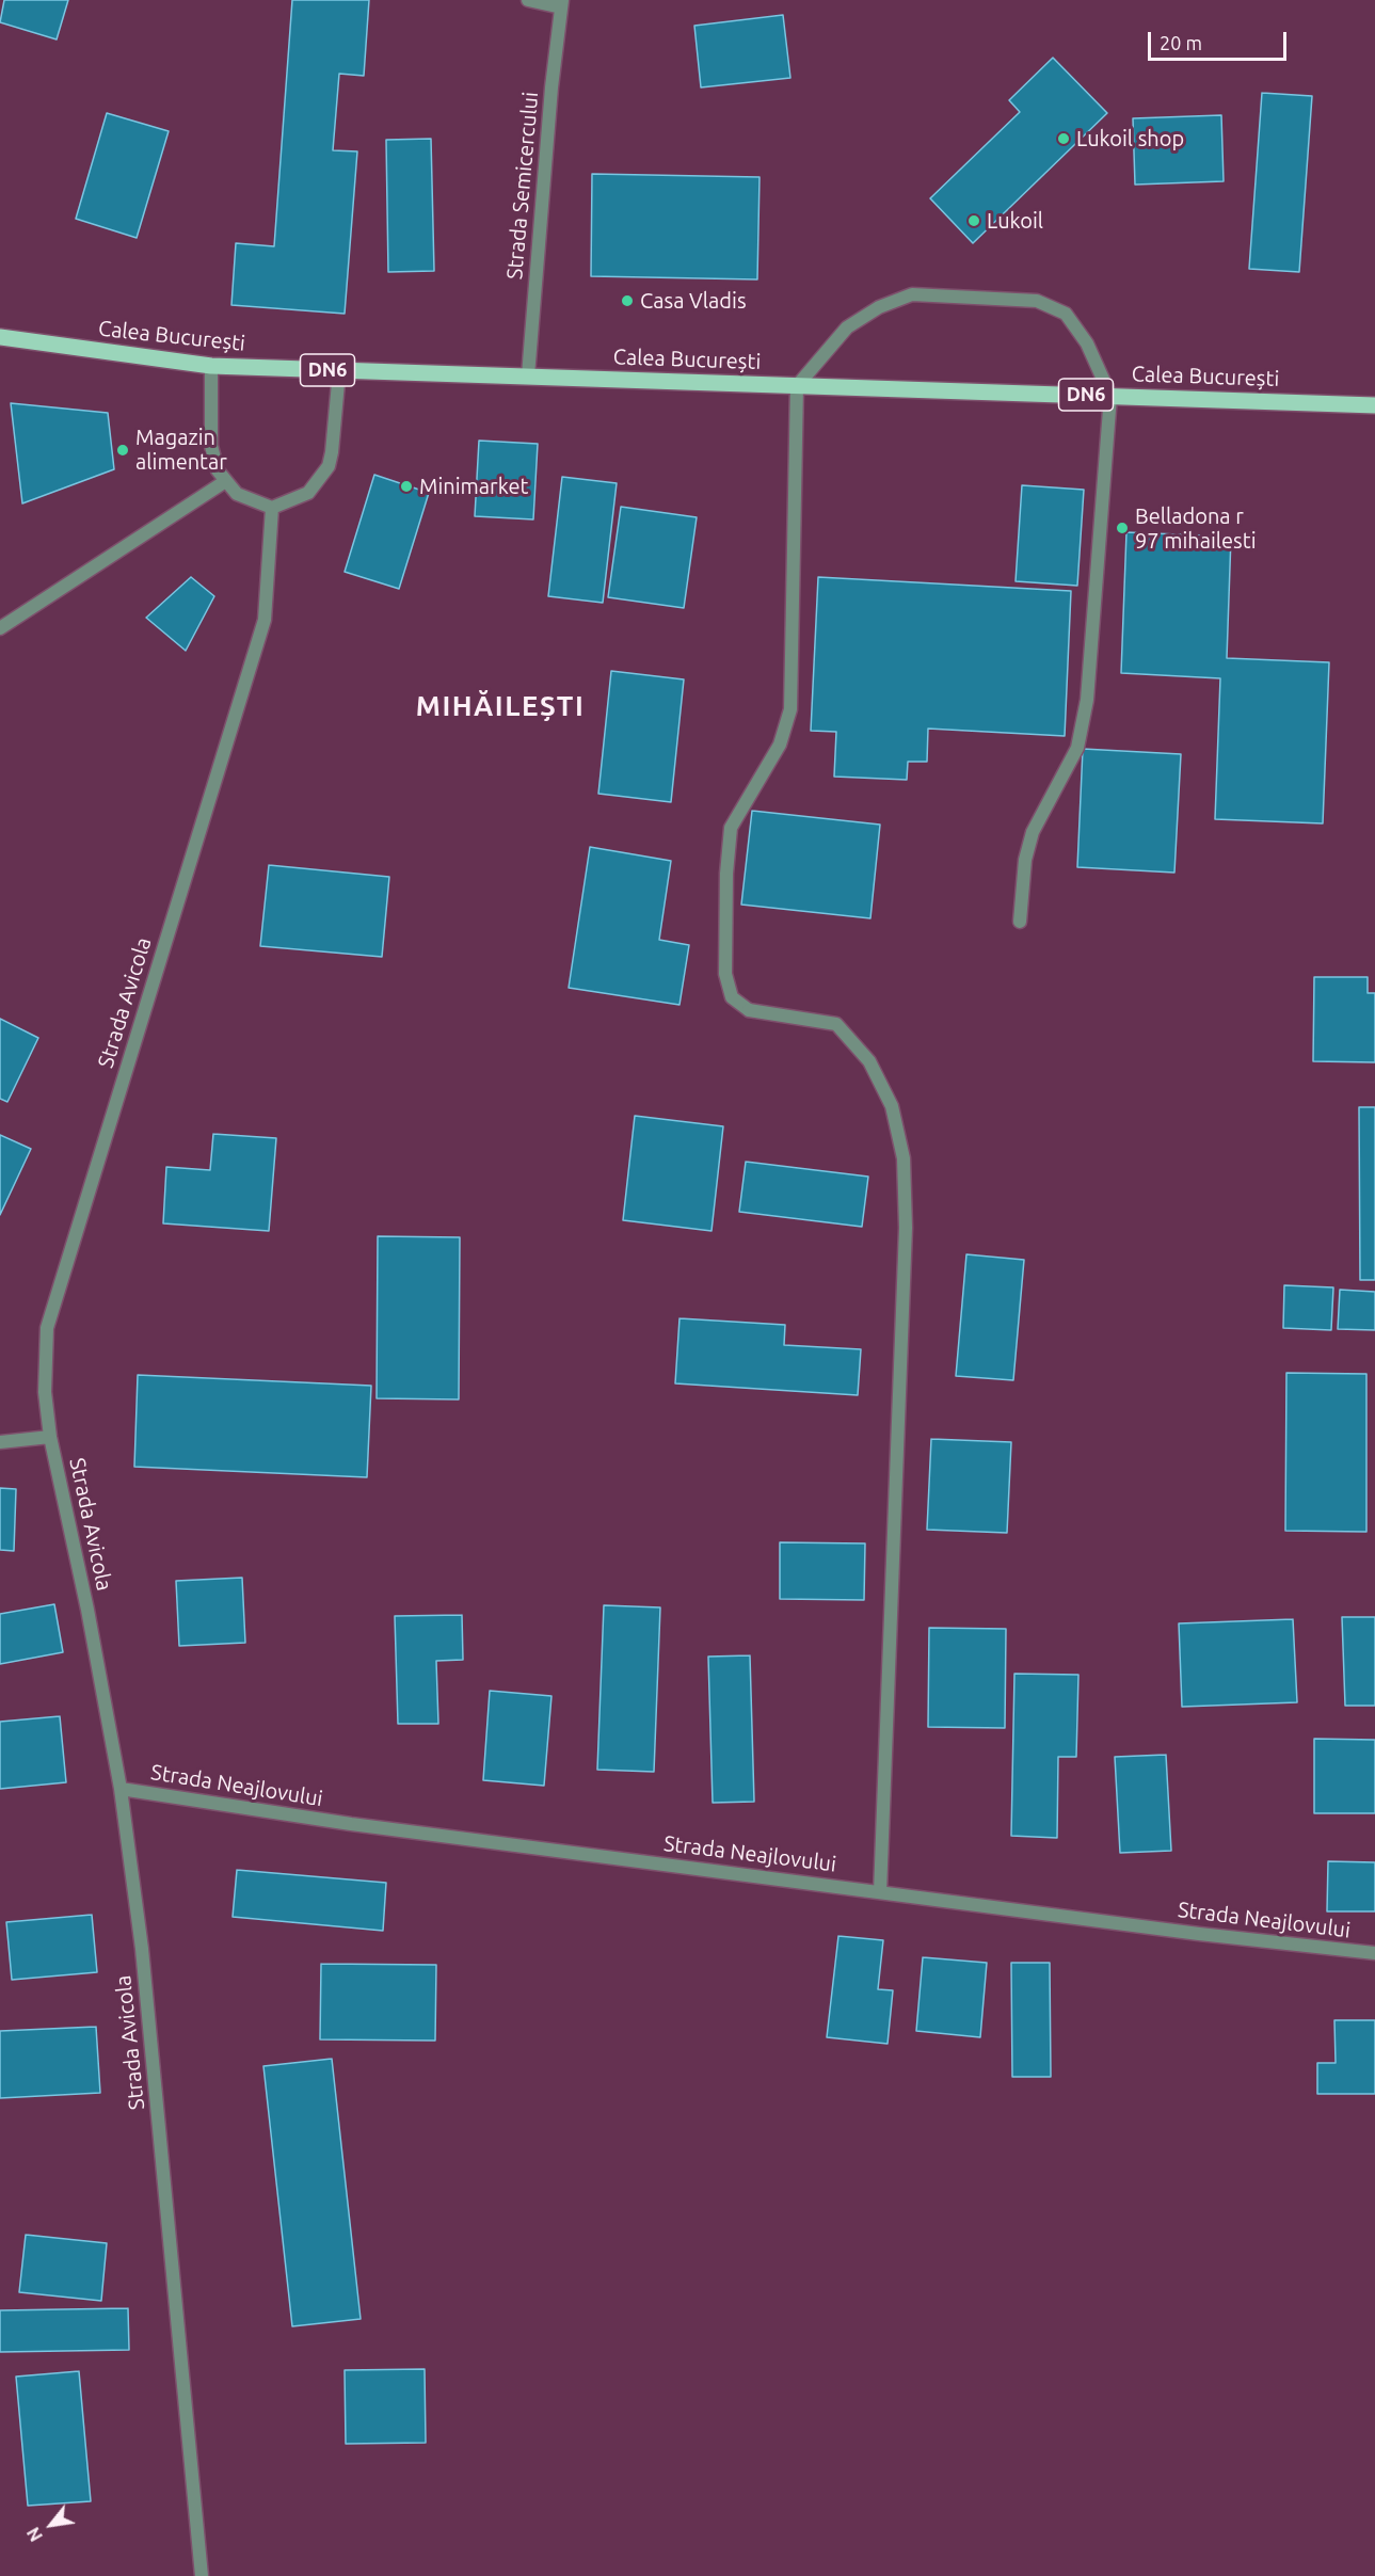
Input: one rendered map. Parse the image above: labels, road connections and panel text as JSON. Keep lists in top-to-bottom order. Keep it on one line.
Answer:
{"streets":{"main road":["Calea București","DN6"],"street":["Strada Semicercului","Strada Avicola","Strada Neajlovului"]},"crossings":[["Strada Semicercului","Calea București"],["Strada Avicola","Strada Neajlovului"]],"districts":["MIHĂILEȘTI"],"places":["Lukoil shop","Lukoil","Casa Vladis","Magazin alimentar","Minimarket","Belladona r 97 mihailesti"],"scale_bar":"20 m","north":"bottom left"}
